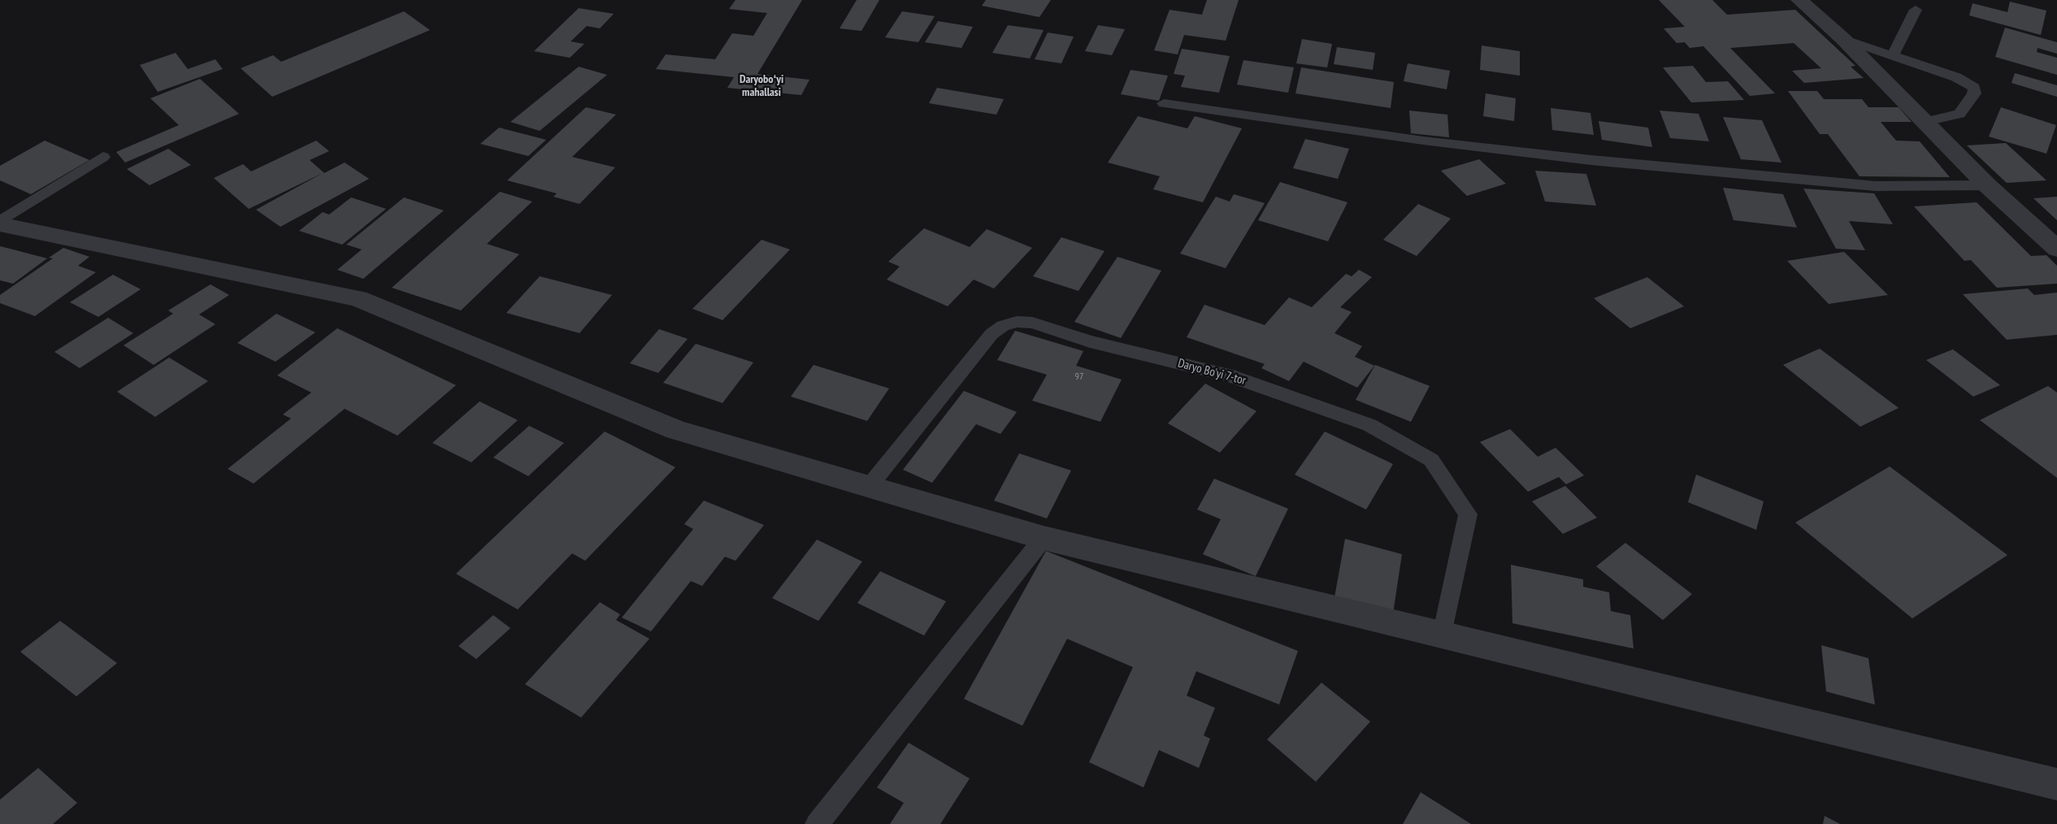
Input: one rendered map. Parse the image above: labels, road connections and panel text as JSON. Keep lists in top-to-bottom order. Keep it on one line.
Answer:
{"streets":{"lane":["Daryo Bo'yi 7-tor"]},"districts":["Daryoboʻyi mahallasi"],"house_numbers":["97"]}
